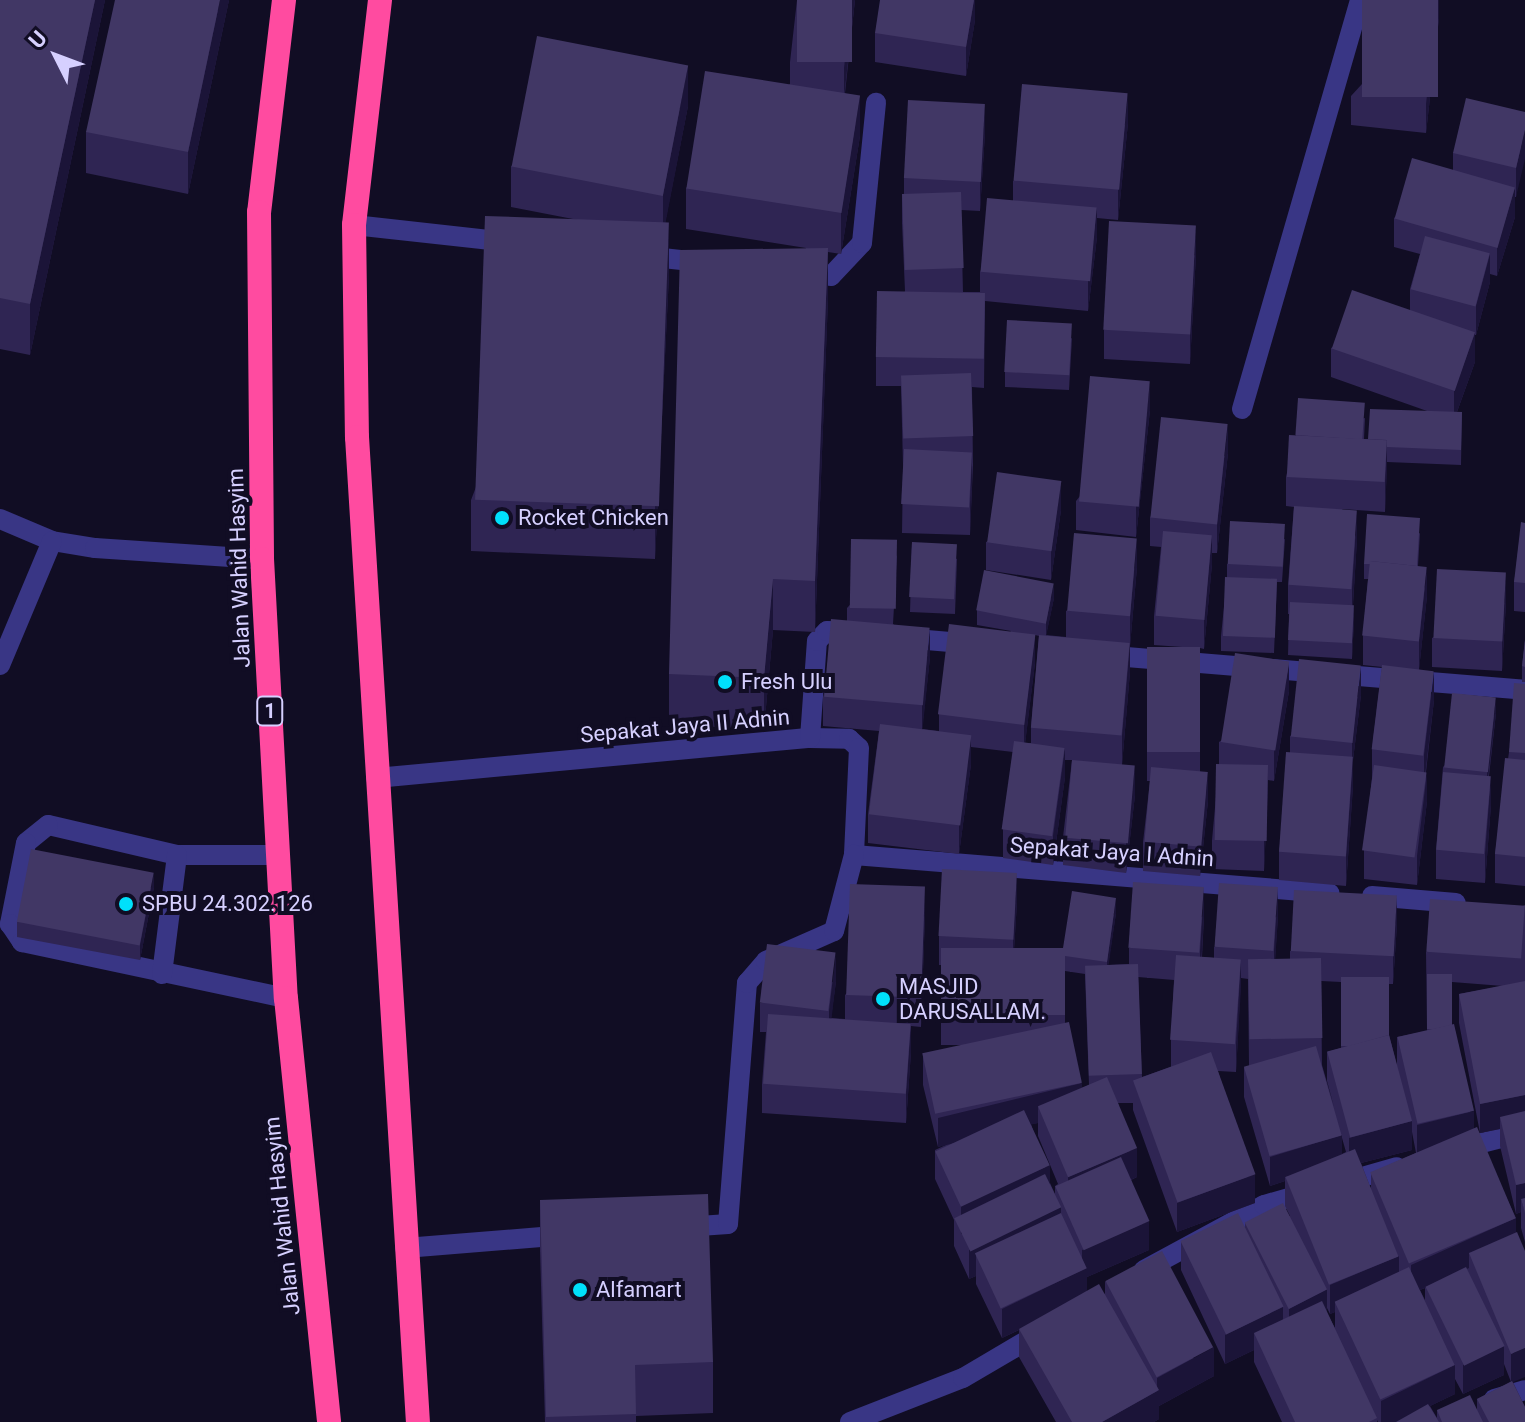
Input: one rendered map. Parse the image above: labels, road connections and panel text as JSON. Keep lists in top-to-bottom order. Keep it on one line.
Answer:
{"streets":{"highway":["Jalan Wahid Hasyim","1"],"street":["Sepakat Jaya II Adnin","Sepakat Jaya I Adnin"]},"places":["Rocket Chicken","Fresh Ulu","SPBU 24.302.126","MASJID DARUSALLAM.","Alfamart"],"north":"top left"}
